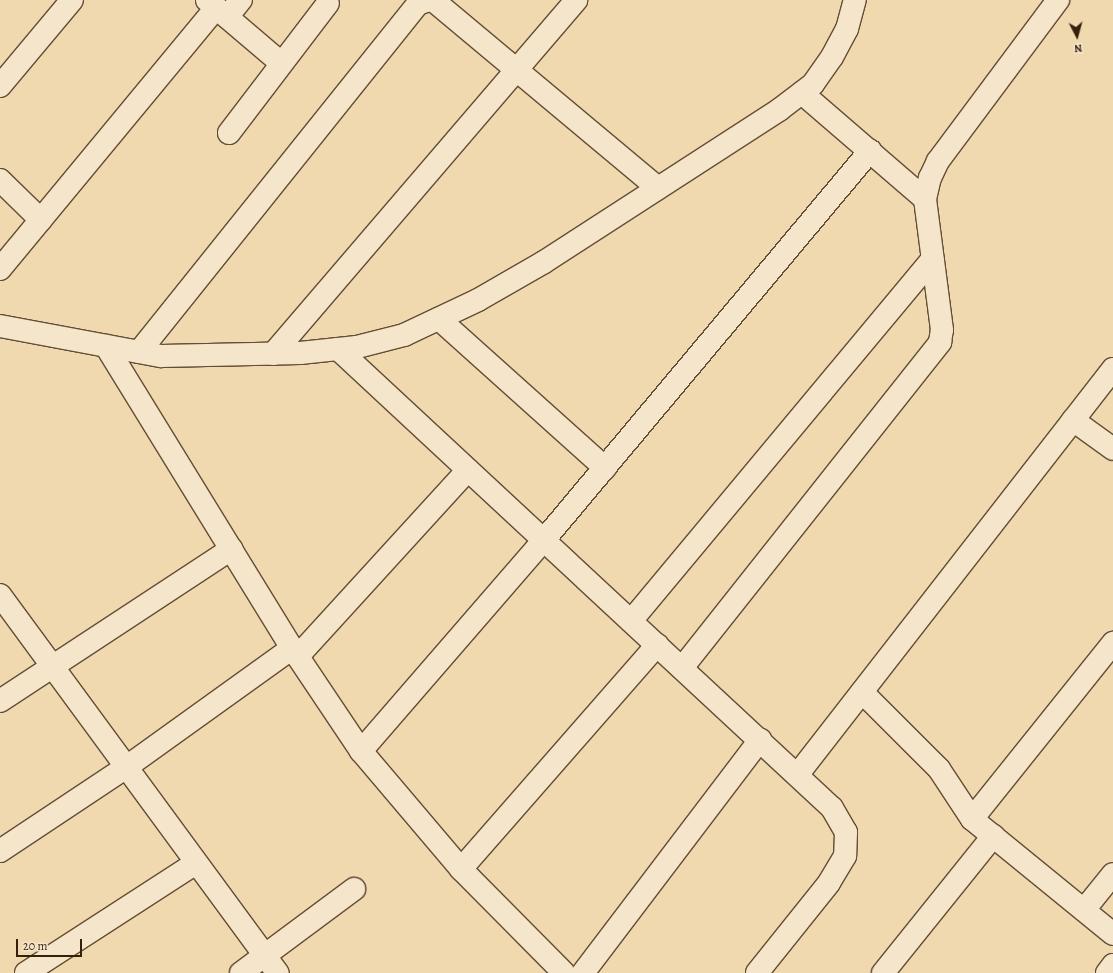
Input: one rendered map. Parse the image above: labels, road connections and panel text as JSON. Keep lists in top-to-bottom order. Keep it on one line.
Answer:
{"scale_bar":"20 m","north":"bottom"}
